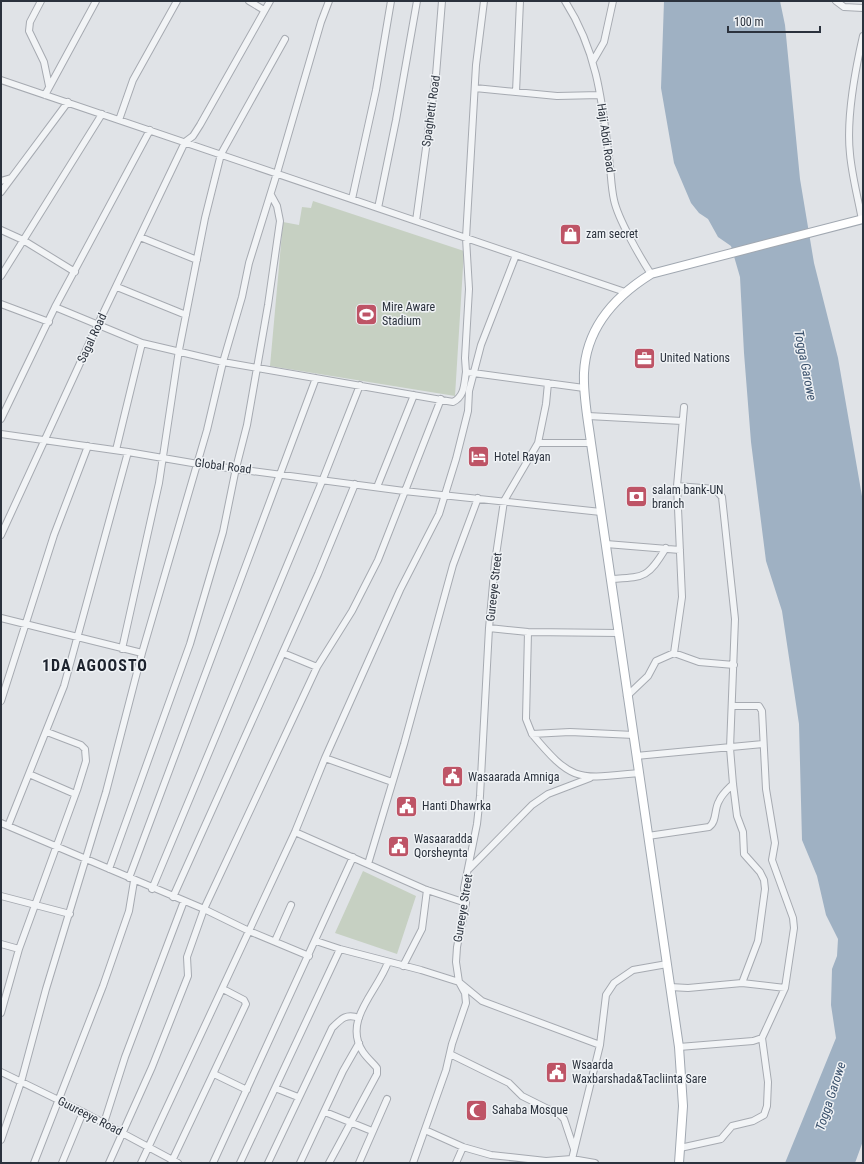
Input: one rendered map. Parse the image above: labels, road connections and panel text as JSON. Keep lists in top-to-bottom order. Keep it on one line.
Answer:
{"streets":{"street":["Spaghetti Road","Haji Abdi Road","Sagal Road","Global Road","Gureeye Street","Guureeye Road"]},"crossings":[["Sagal Road","Global Road"],["Global Road","Gureeye Street"]],"districts":["1DA AGOOSTO"],"water":["Togga Garowe"],"places":{"shop":["zam secret"],"sports":["Mire Aware Stadium"],"office":["United Nations"],"hotel":["Hotel Rayan"],"bank":["salam bank-UN branch"],"public building":["Wasaarada Amniga","Hanti Dhawrka","Wasaaradda Qorsheynta","Wsaarda Waxbarshada&Tacliinta Sare"],"mosque":["Sahaba Mosque"]},"scale_bar":"100 m"}
